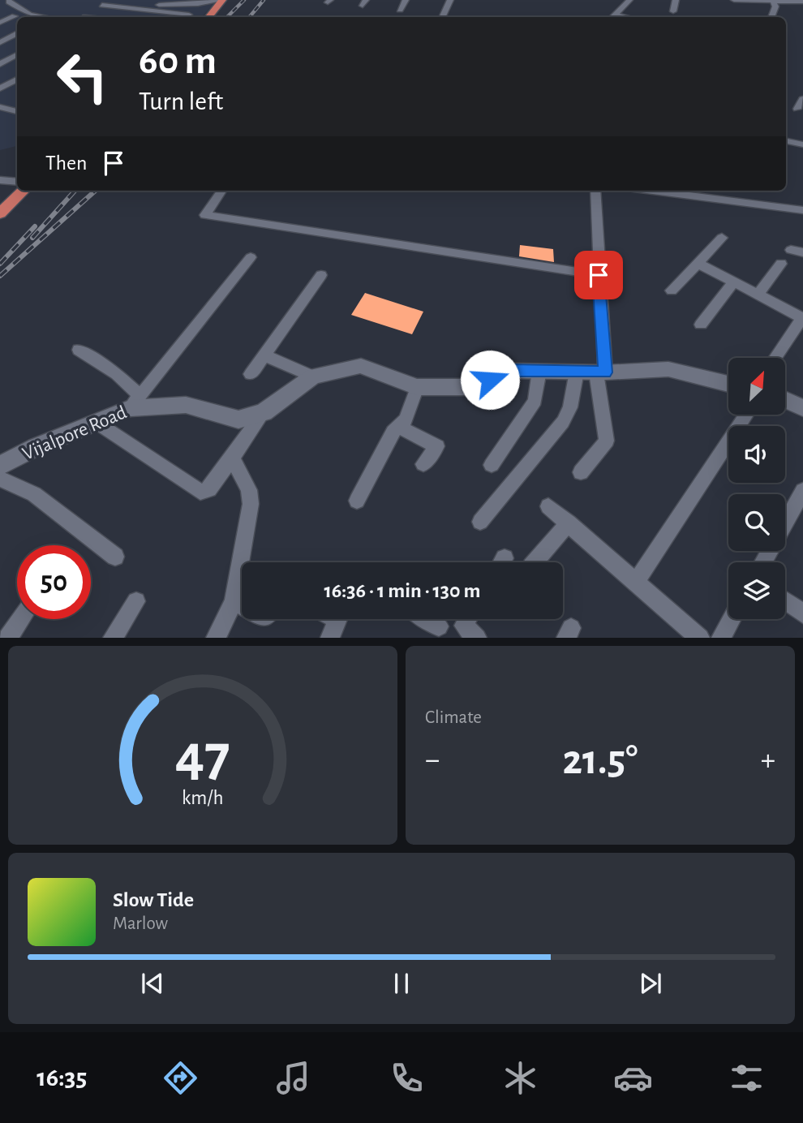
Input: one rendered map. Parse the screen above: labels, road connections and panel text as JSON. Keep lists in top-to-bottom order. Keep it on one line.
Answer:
{"streets":{"main road":["Vijalpore Road"]},"north":"top right","page":{"turn":["60 m","Turn left"],"then":"Then","limit":"50","trip":"16:36 · 1 min · 130 m","tile":"Climate","heat":["−","21.5°","+"],"song":["Slow Tide","Marlow"],"tabs":"16:35","gauge":["47","km/h"]}}
